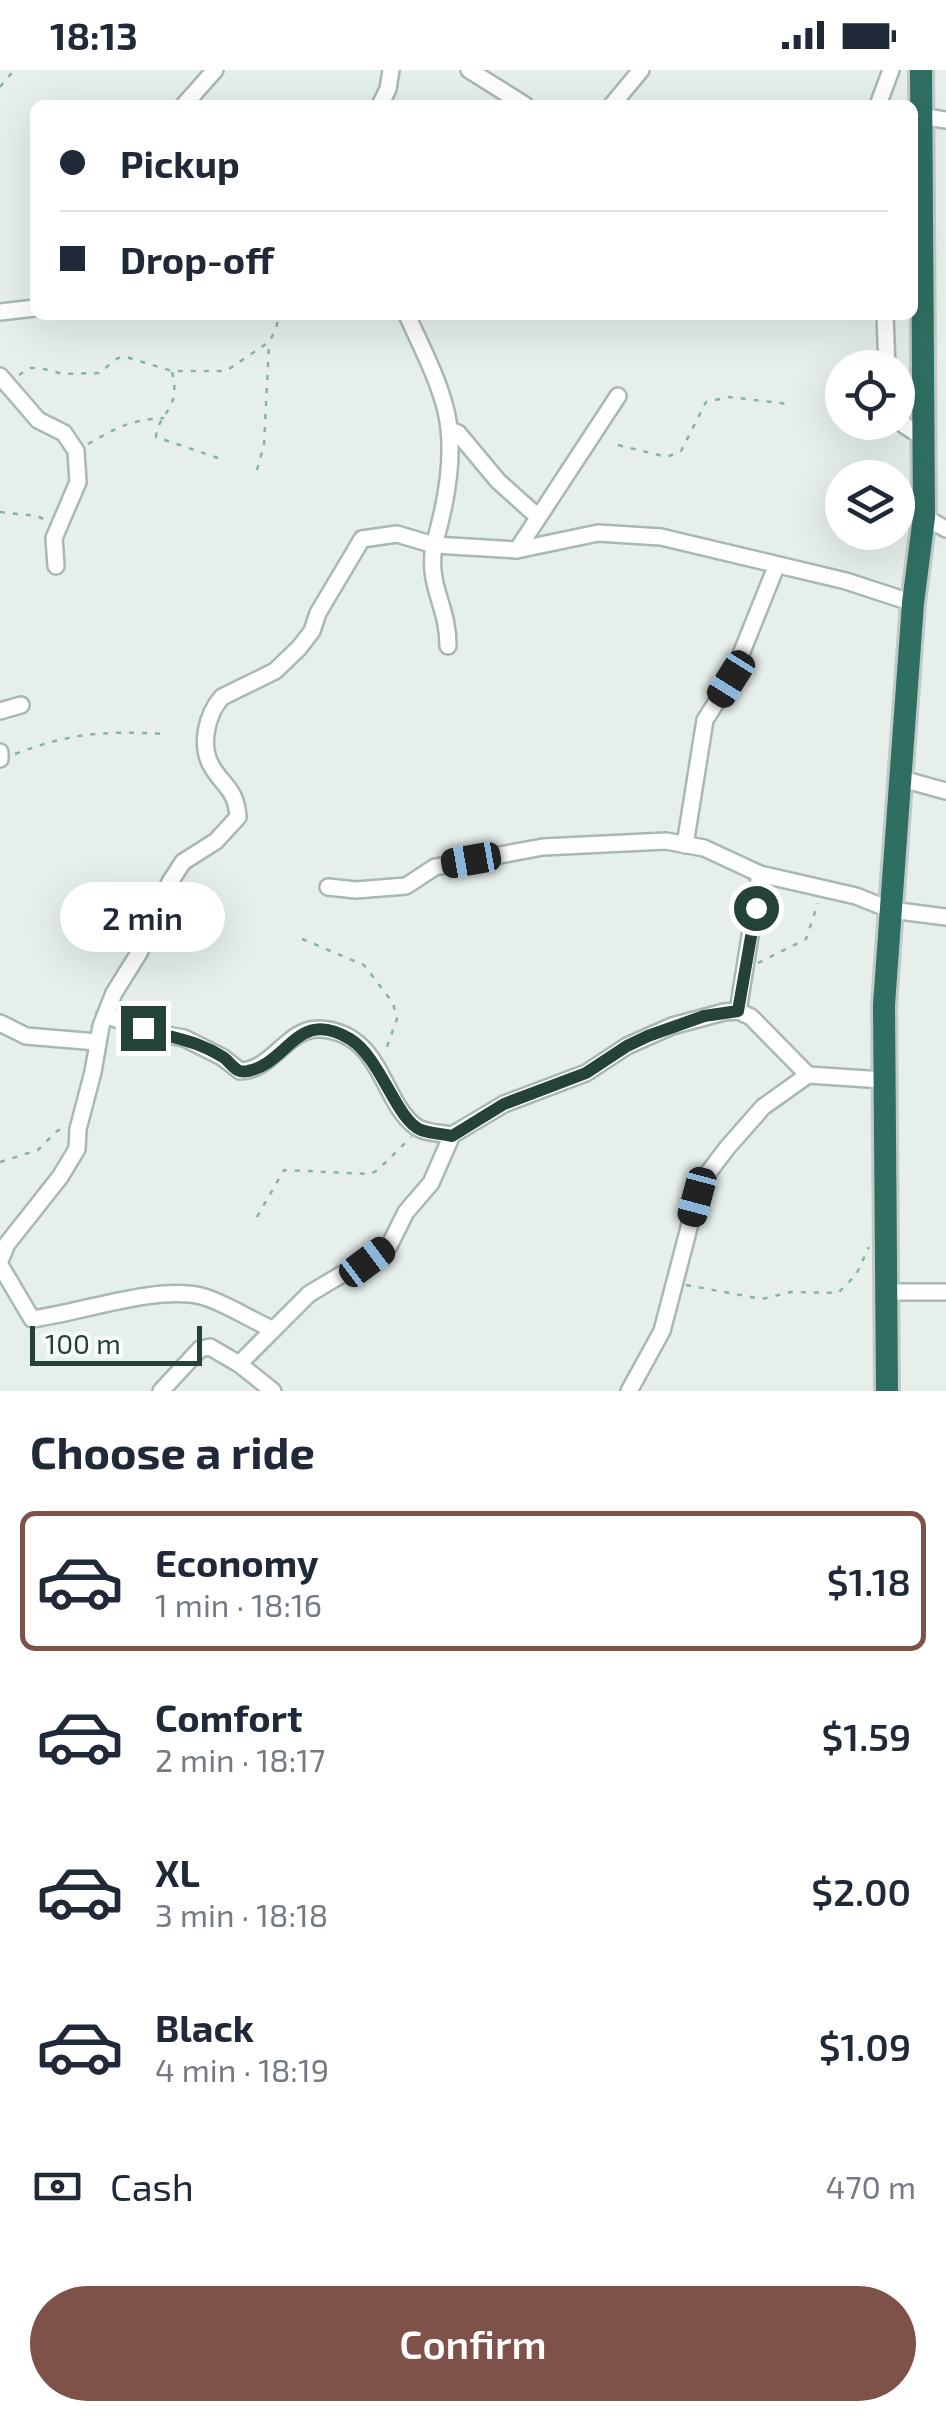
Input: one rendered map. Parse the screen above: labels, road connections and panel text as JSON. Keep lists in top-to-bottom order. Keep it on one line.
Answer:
{"scale_bar":"100 m","page":{"status":"18:13","banner":["Pickup","Drop-off"],"bubble":"2 min","scale":"100 m","heading":"Choose a ride","list":[{"name":"Economy","note":"1 min · 18:16","value":"$1.18"},{"name":"Comfort","note":"2 min · 18:17","value":"$1.59"},{"name":"XL","note":"3 min · 18:18","value":"$2.00"},{"name":"Black","note":"4 min · 18:19","value":"$1.09"}],"pay":["Cash","470 m"],"buttons":"Confirm"}}
